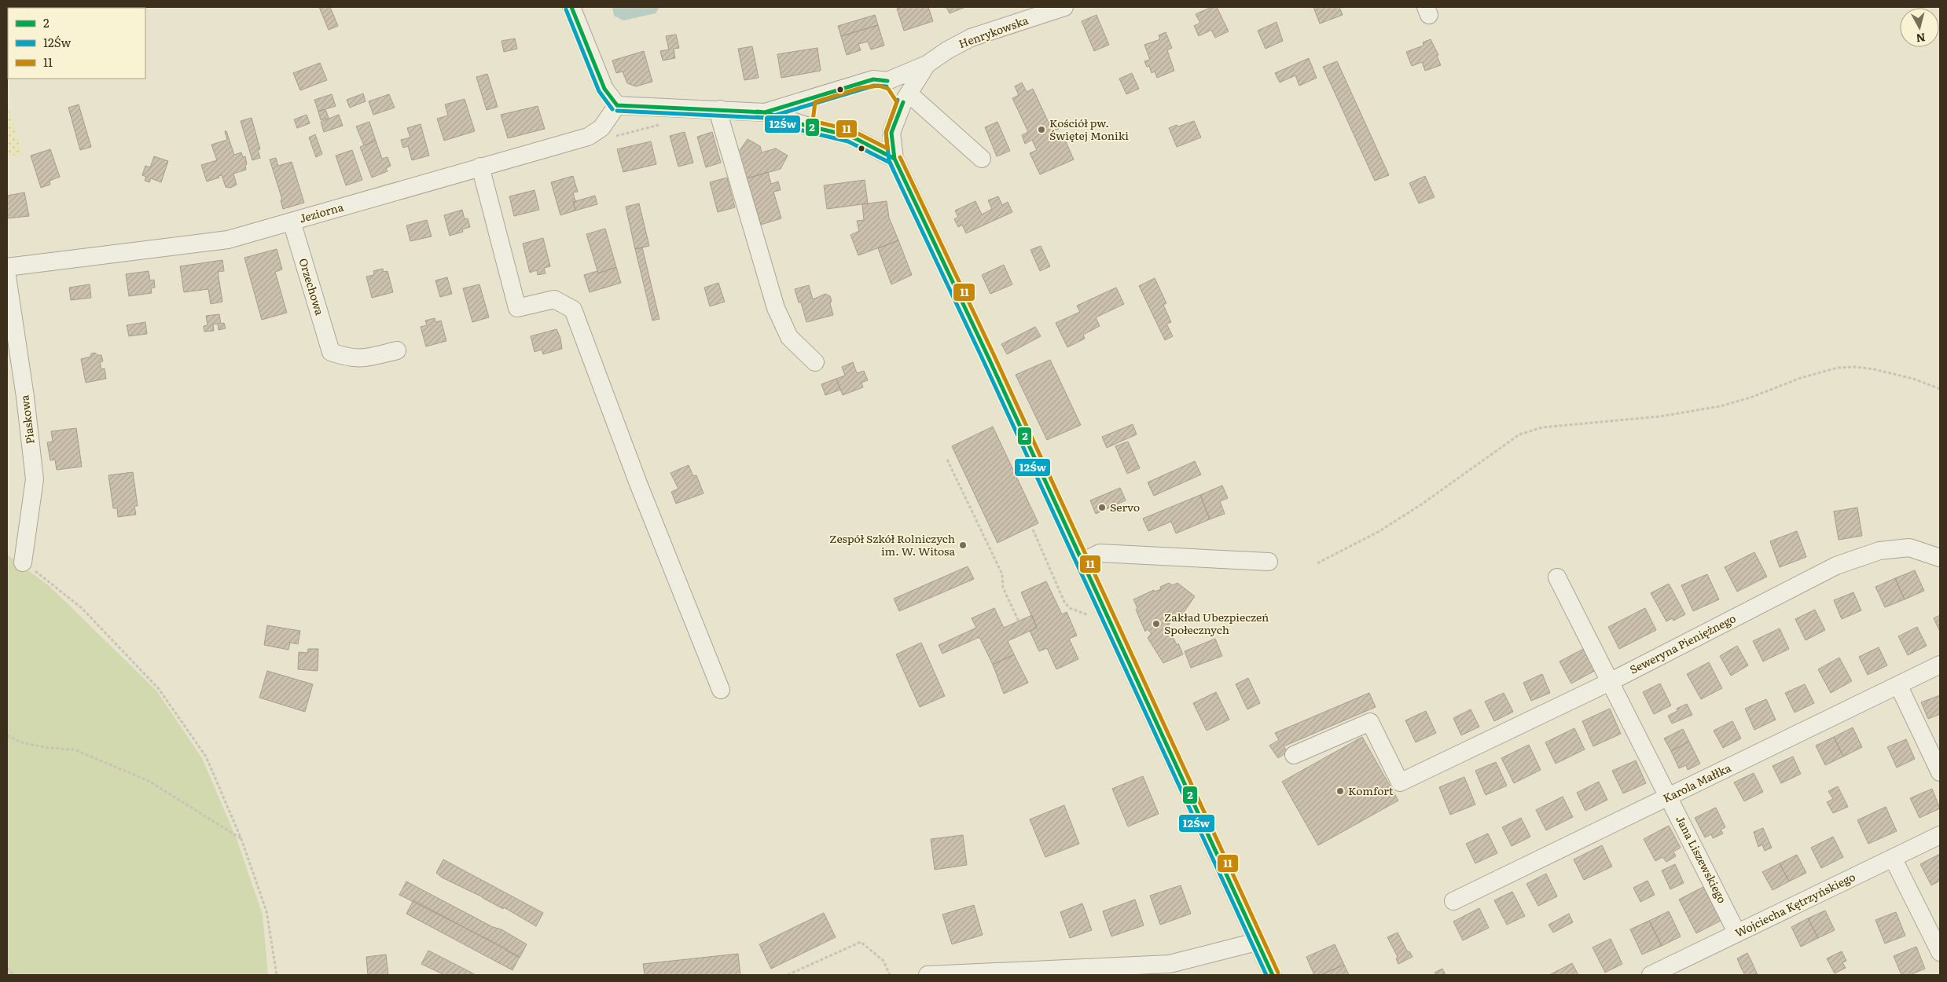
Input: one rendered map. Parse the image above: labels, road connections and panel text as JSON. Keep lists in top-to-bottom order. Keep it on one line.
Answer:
{"streets":{"street":["Henrykowska","Jeziorna","Orzechowa","Piaskowa","Seweryna Pieniężnego","Karola Małłka","Jana Liszewskiego","Wojciecha Kętrzyńskiego"]},"crossings":[["Jeziorna","Orzechowa"],["Seweryna Pieniężnego","Jana Liszewskiego"],["Karola Małłka","Jana Liszewskiego"],["Jana Liszewskiego","Wojciecha Kętrzyńskiego"]],"places":["Kościół pw. Świętej Moniki","Servo","Zespół Szkół Rolniczych im. W. Witosa","Zakład Ubezpieczeń Społecznych","Komfort"],"lines":["transit line 2","transit line 12Św","transit line 11"],"legend":["2","12Św","11"],"north":"bottom"}
